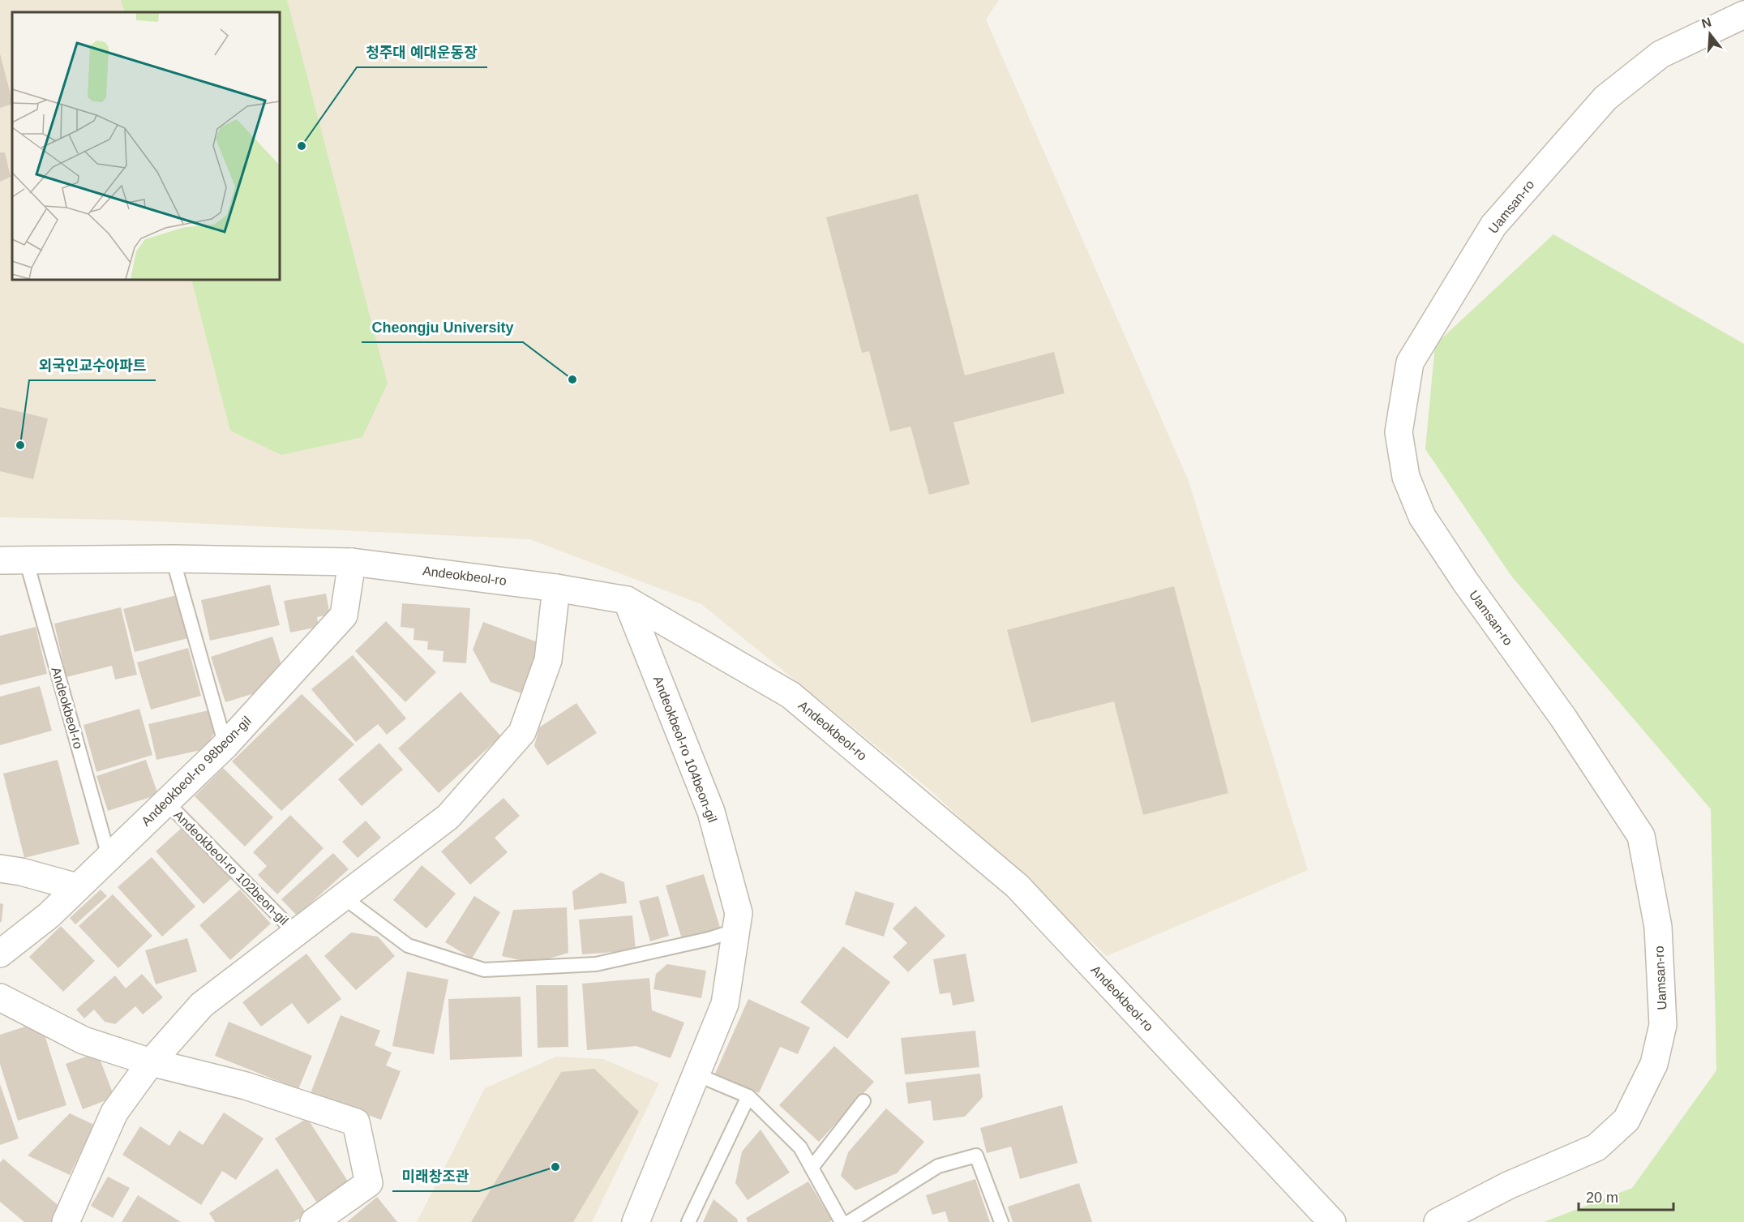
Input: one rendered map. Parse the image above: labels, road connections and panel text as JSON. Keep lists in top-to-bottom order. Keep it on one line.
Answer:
{"streets":{"street":["Uamsan-ro","Andeokbeol-ro","Andeokbeol-ro 104beon-gil","Andeokbeol-ro 98beon-gil","Andeokbeol-ro 102beon-gil"]},"crossings":[["Andeokbeol-ro","Andeokbeol-ro 104beon-gil"],["Andeokbeol-ro","Andeokbeol-ro 98beon-gil"],["Andeokbeol-ro","Andeokbeol-ro 102beon-gil"],["Andeokbeol-ro 98beon-gil","Andeokbeol-ro 102beon-gil"]],"places":["청주대 예대운동장","Cheongju University","외국인교수아파트","미래창조관"],"scale_bar":"20 m","north":"top"}
